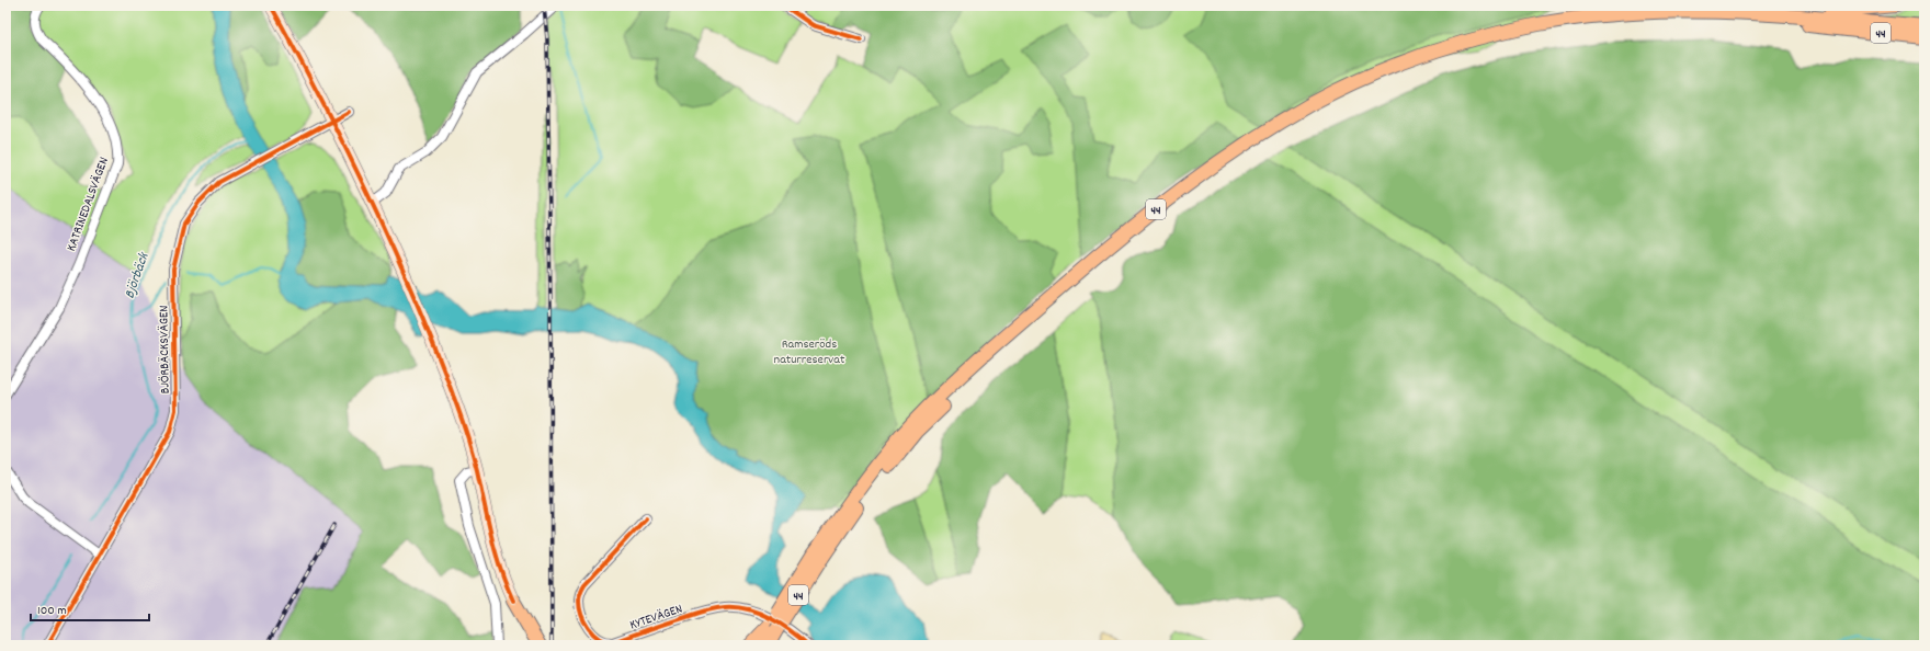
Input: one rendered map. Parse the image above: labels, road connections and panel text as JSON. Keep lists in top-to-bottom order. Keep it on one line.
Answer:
{"streets":{"main road":["44"],"street":["KATRINEDALSVÄGEN","BJÖRBÄCKSVÄGEN","KYTEVÄGEN"]},"water":["Björbäck"],"parks":["Ramseröds naturreservat"],"scale_bar":"100 m"}
